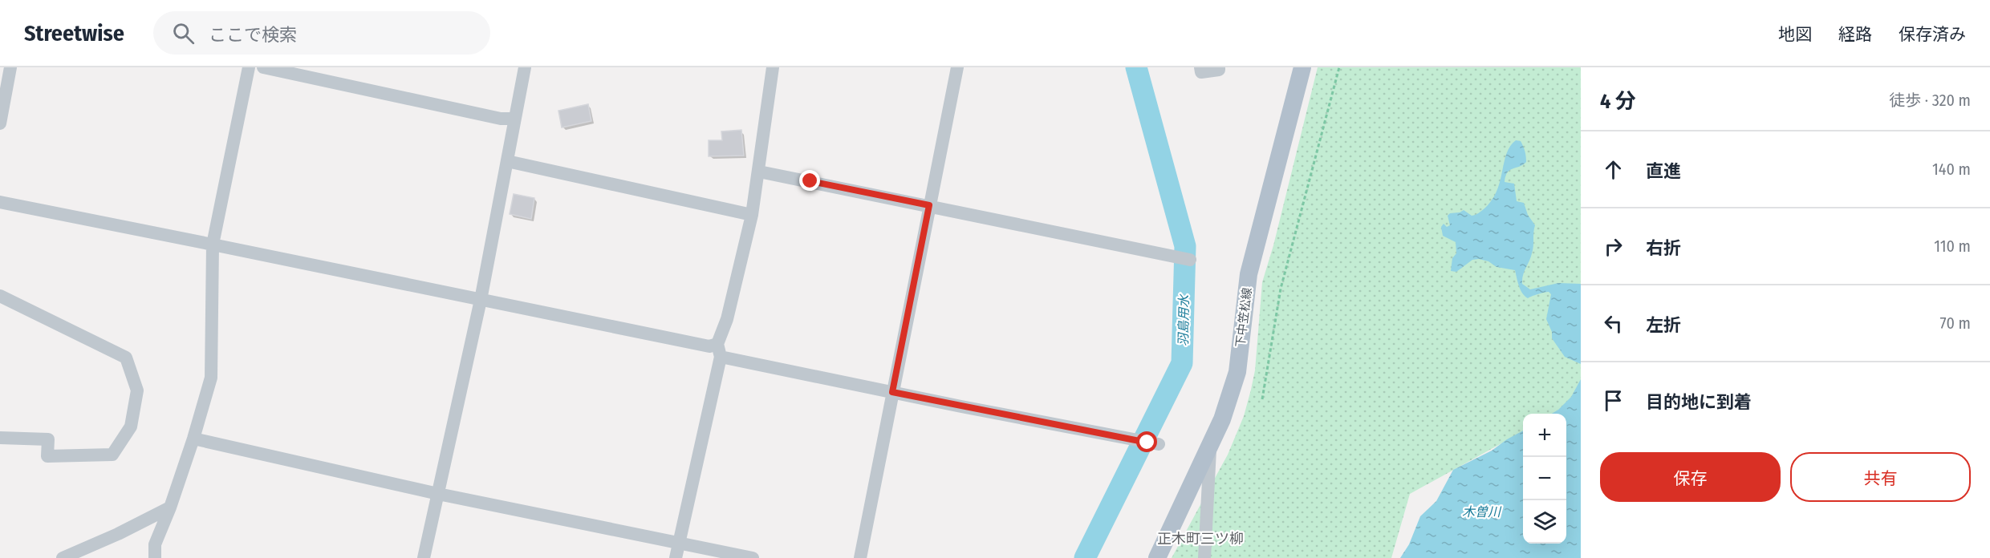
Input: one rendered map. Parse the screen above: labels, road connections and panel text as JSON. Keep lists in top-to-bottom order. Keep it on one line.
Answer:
{"streets":{"main road":["下中笠松線"]},"districts":["正木町三ツ柳"],"water":["羽島用水","木曽川"],"page":{"header":"Streetwise","search":"ここで検索","nav":["地図","経路","保存済み"],"heading":["4 分","徒歩 · 320 m"],"list":[["直進","140 m"],["右折","110 m"],["左折","70 m"],"目的地に到着"],"map_buttons":["+","−"],"buttons":["保存","共有"]}}
